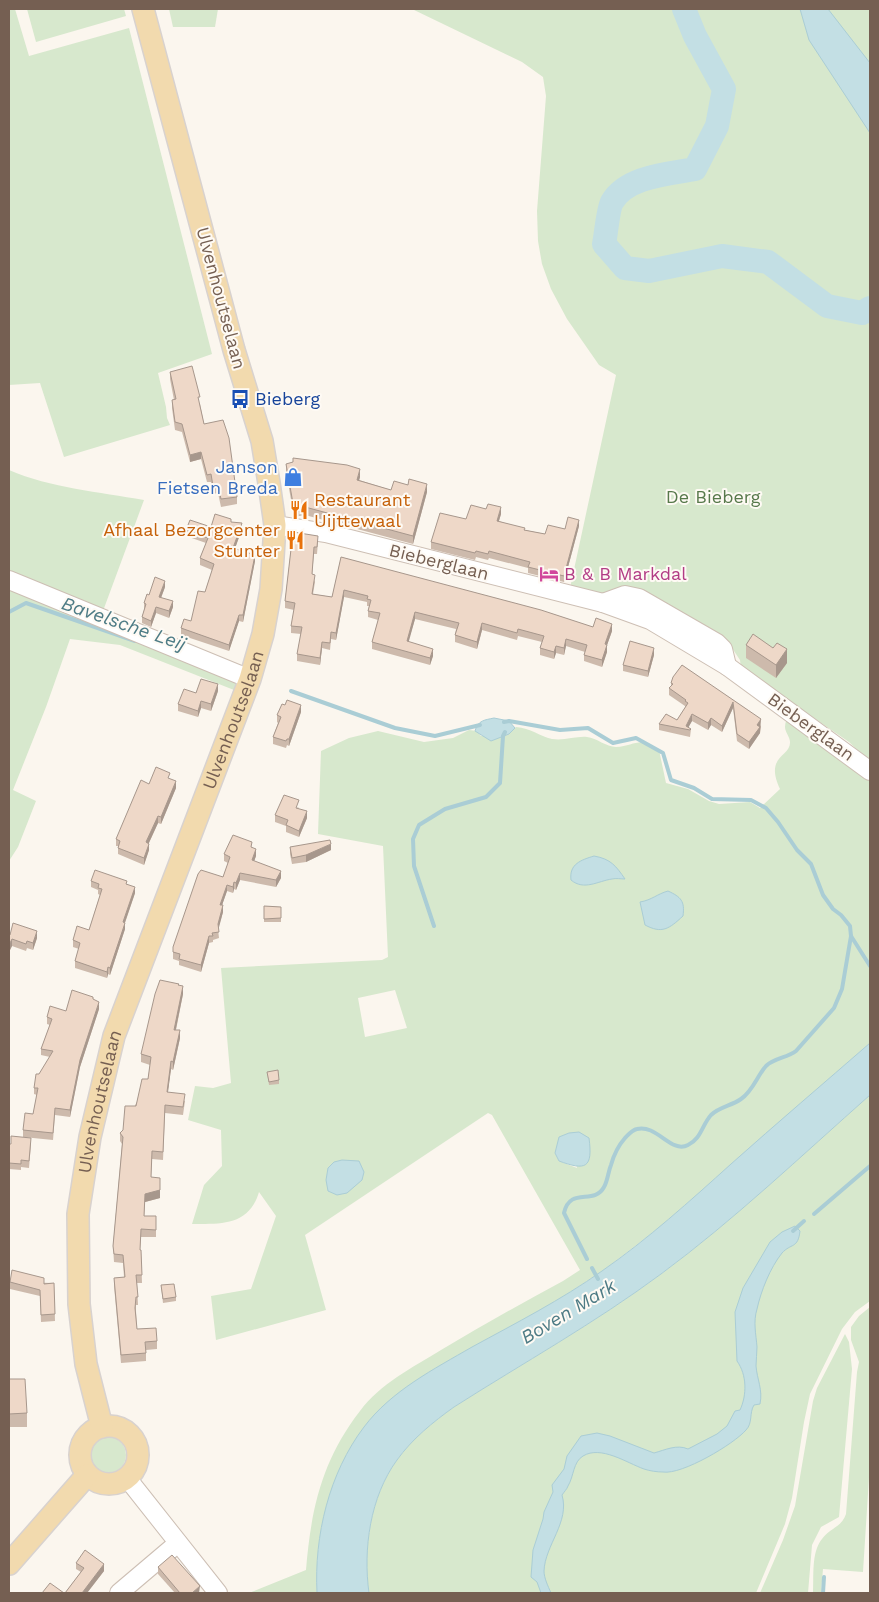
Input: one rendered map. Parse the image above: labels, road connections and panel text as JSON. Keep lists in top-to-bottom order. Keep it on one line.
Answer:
{"streets":{"main road":["Ulvenhoutselaan"],"street":["Bieberglaan"]},"crossings":[["Ulvenhoutselaan","Bieberglaan"]],"water":["Bavelsche Leij","Boven Mark"],"parks":["De Bieberg"],"places":{"bus stop":["Bieberg"],"shop":["Janson Fietsen Breda"],"restaurant":["Restaurant Uijttewaal","Afhaal Bezorgcenter Stunter"],"hotel":["B & B Markdal"]}}
